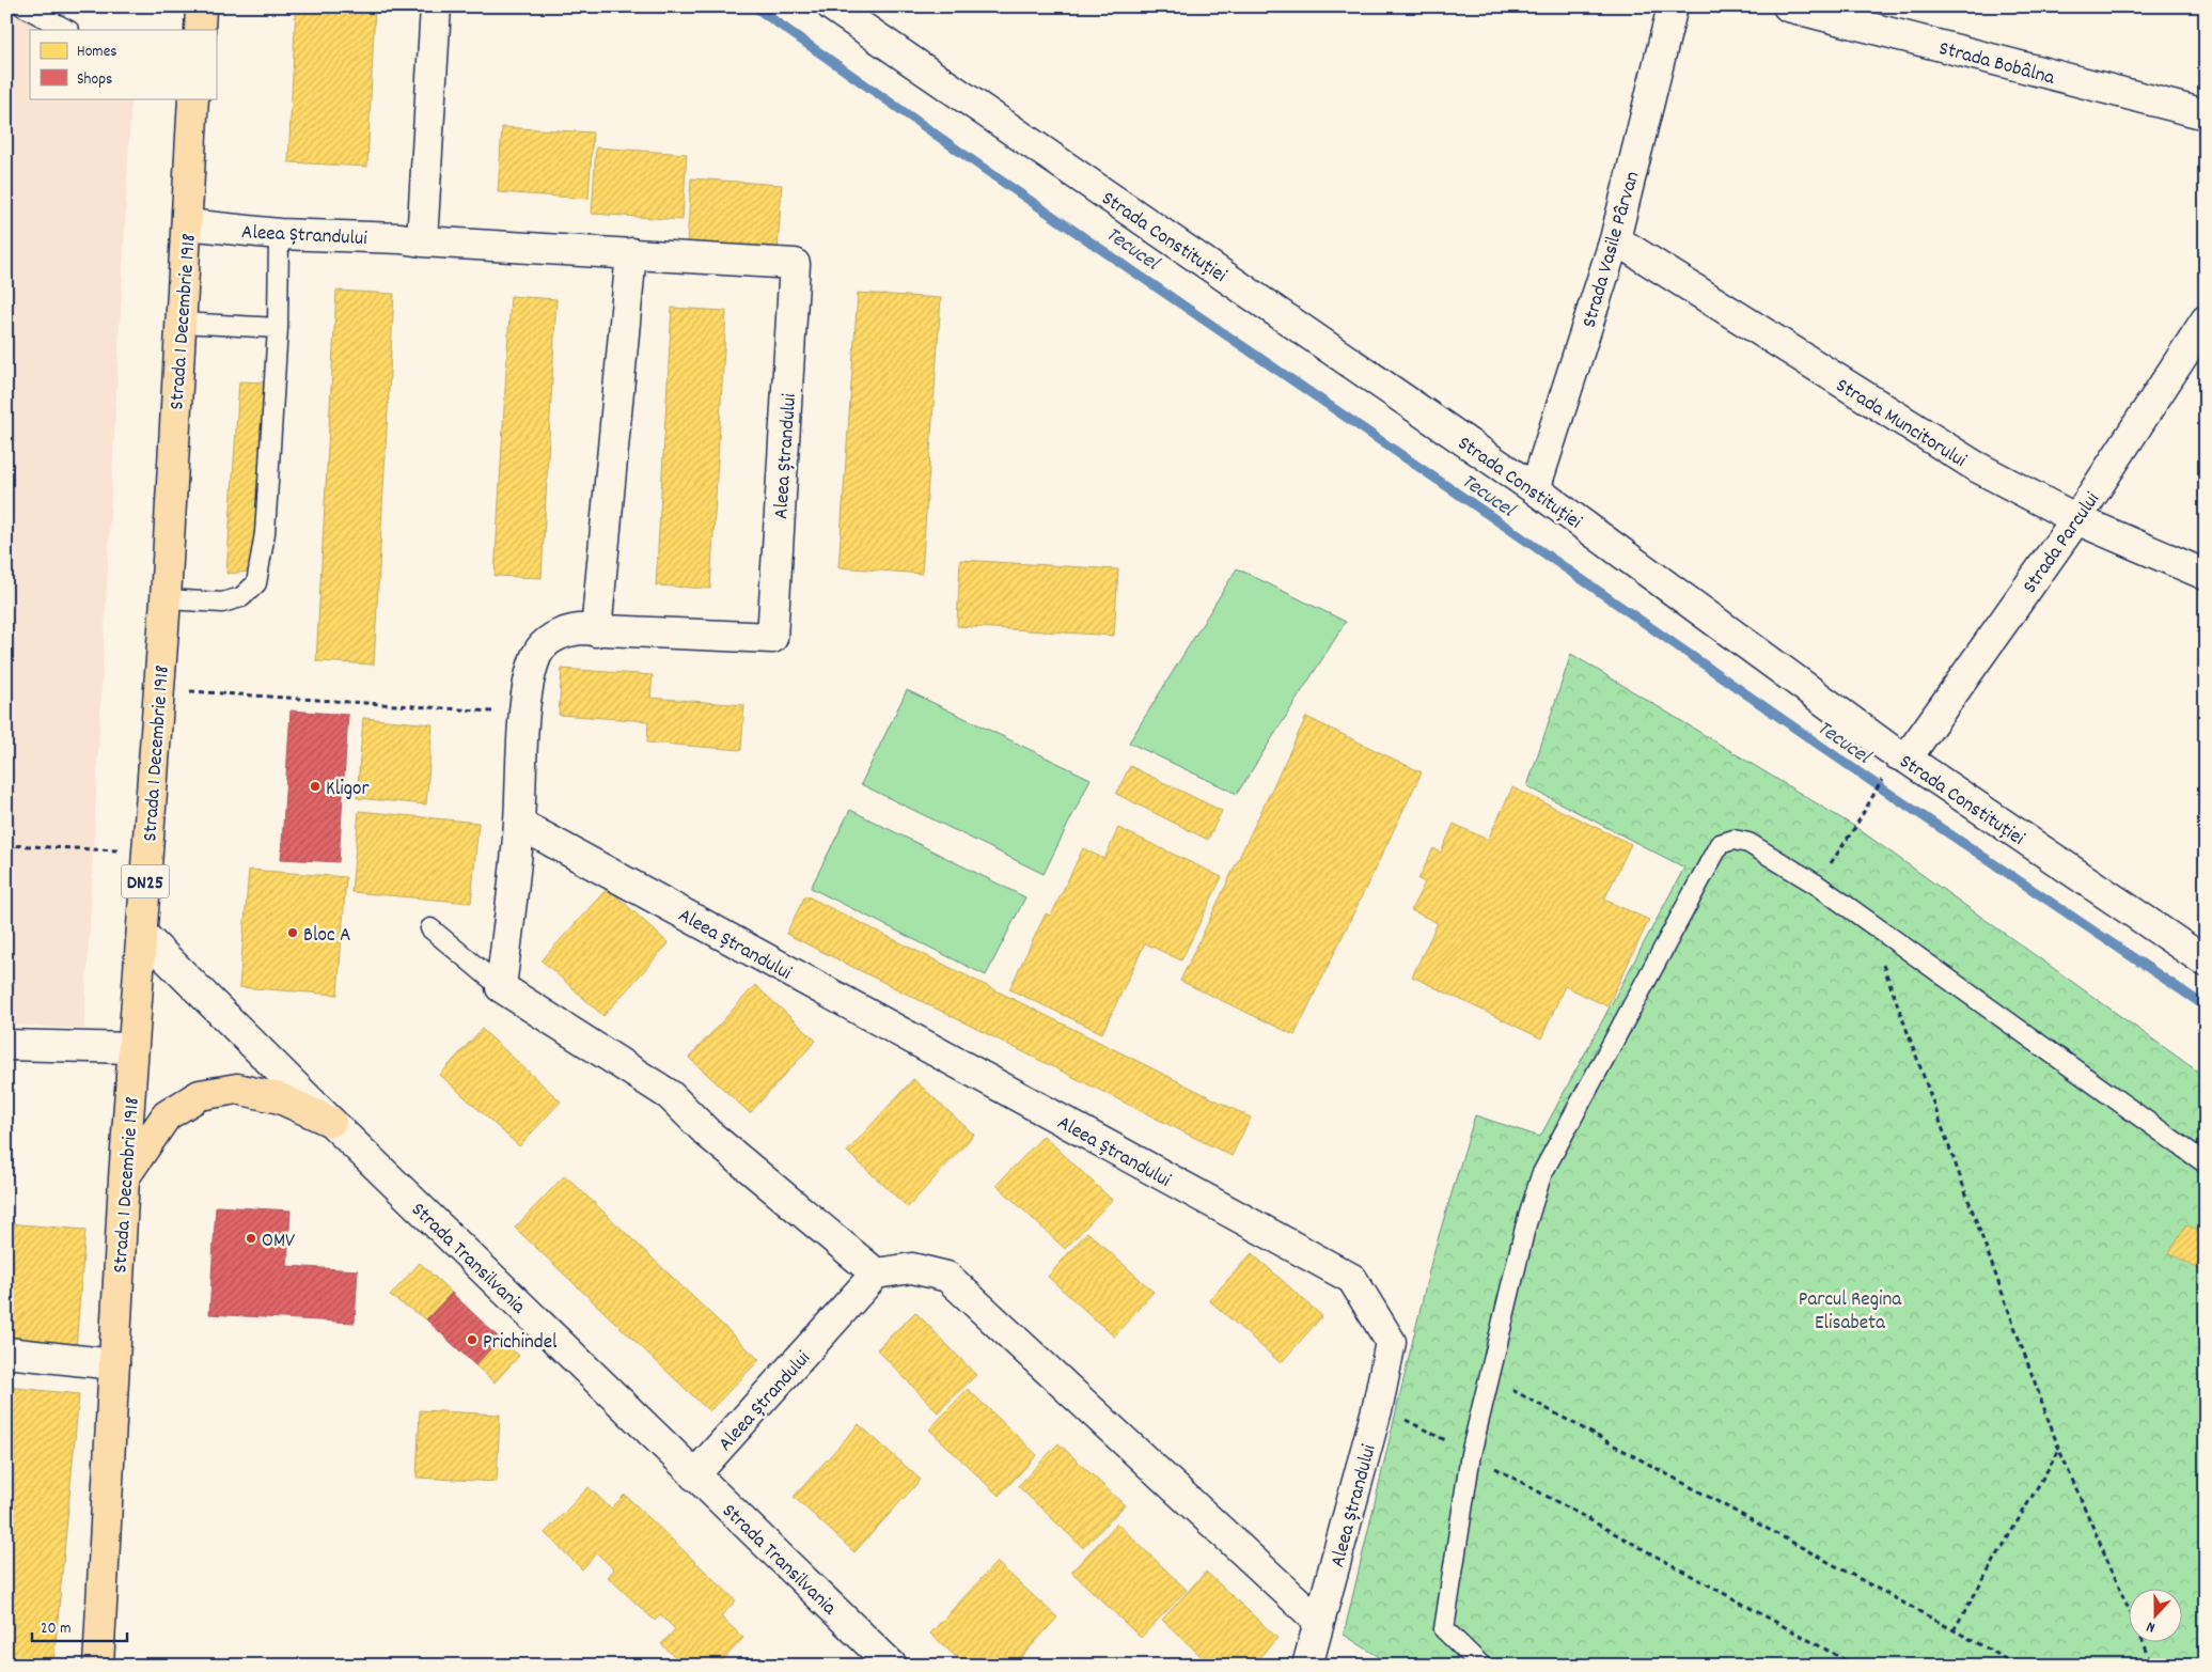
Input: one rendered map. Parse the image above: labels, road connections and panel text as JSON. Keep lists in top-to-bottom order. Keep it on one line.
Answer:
{"streets":{"main road":["Strada 1 Decembrie 1918","DN25"],"street":["Strada Bobâlna","Aleea Ștrandului","Strada Constituției","Strada Vasile Pârvan","Strada Muncitorului","Strada Parcului","Strada Transilvania"]},"crossings":[["Aleea Ștrandului","Strada 1 Decembrie 1918"],["Aleea Ștrandului","Strada Transilvania"],["Strada Constituției","Strada Vasile Pârvan"],["Strada Constituției","Strada Parcului"],["Strada Vasile Pârvan","Strada Muncitorului"],["Strada 1 Decembrie 1918","Strada Transilvania"],["Strada Muncitorului","Strada Parcului"]],"water":["Tecucel"],"parks":["Parcul Regina Elisabeta"],"places":["Kligor","Bloc A","OMV","Prichindel"],"legend":["Homes","Shops"],"scale_bar":"20 m","north":"bottom"}
